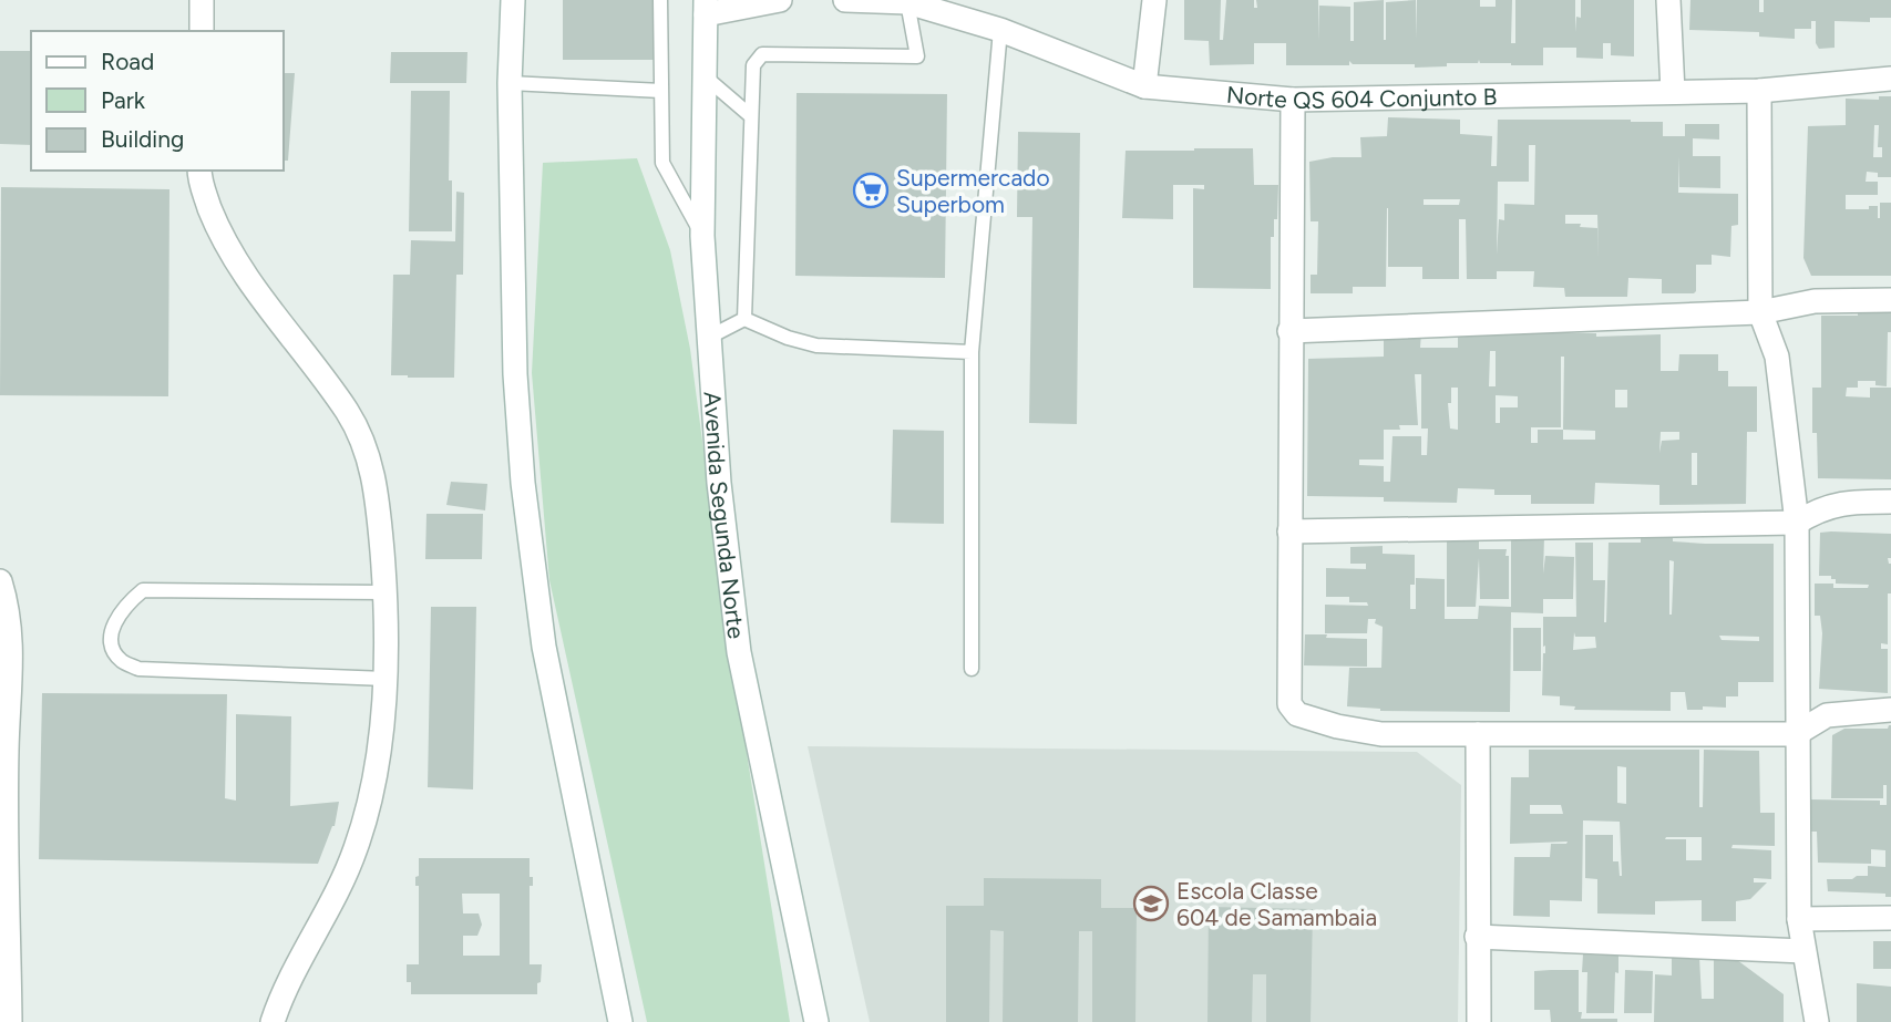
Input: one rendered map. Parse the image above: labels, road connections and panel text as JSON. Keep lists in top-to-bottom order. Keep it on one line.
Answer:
{"streets":{"street":["Norte QS 604 Conjunto B","Avenida Segunda Norte"]},"places":{"supermarket":["Supermercado Superbom"],"school or university":["Escola Classe 604 de Samambaia"]},"legend":["Road","Park","Building"]}
